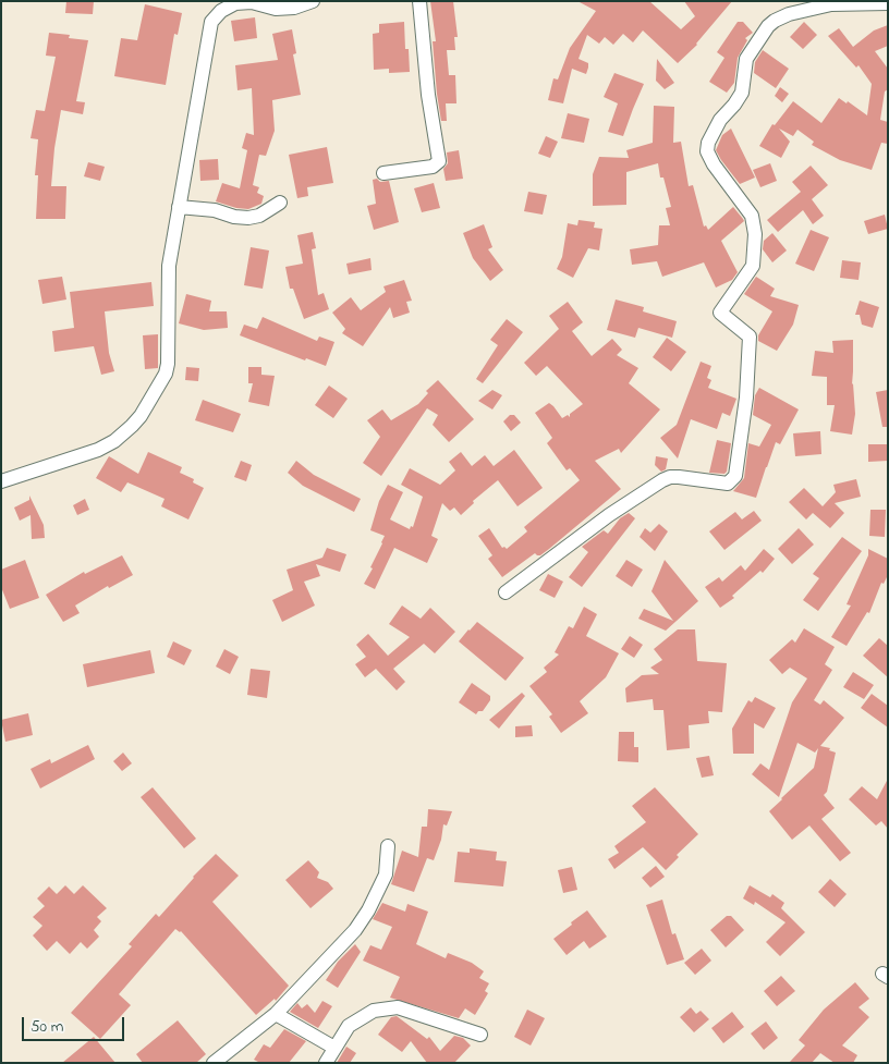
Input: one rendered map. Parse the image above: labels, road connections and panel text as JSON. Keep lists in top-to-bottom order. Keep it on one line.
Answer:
{"scale_bar":"50 m"}
